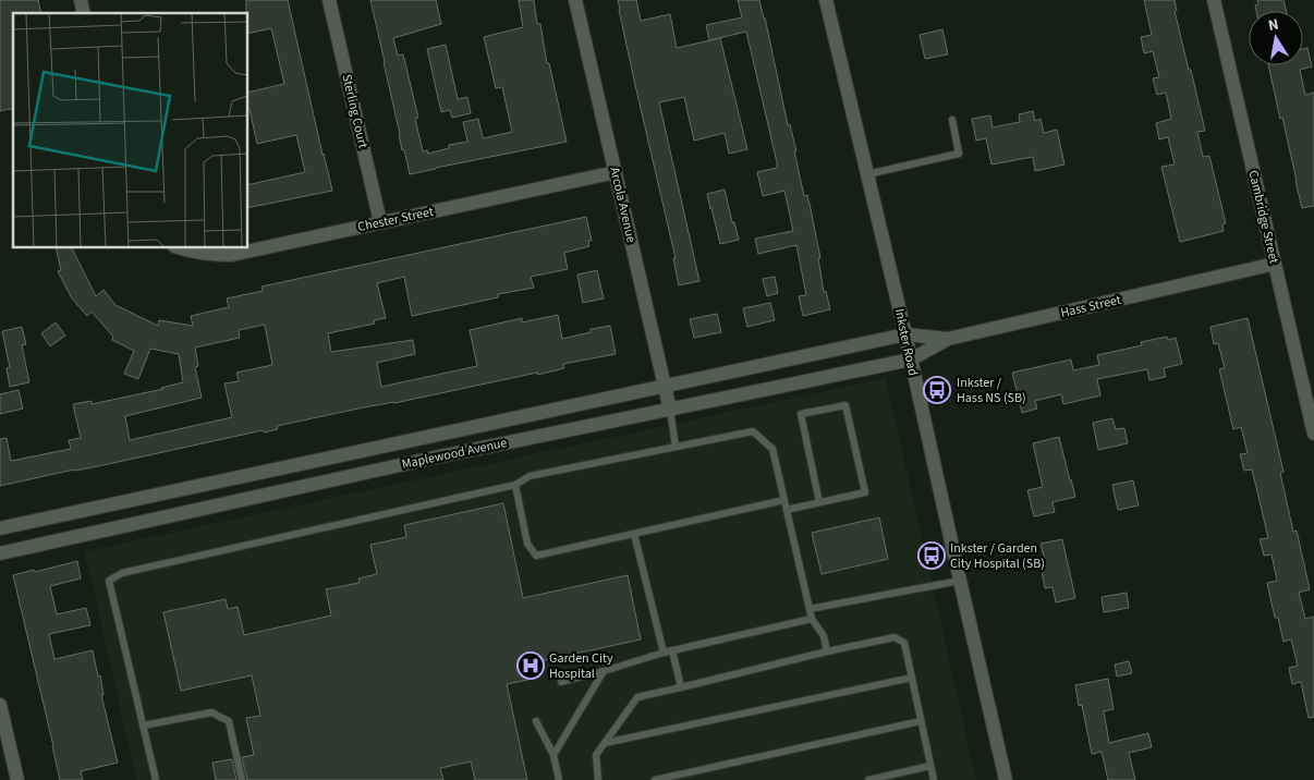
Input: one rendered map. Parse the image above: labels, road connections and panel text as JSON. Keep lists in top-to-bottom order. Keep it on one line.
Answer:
{"streets":{"street":["Sterling Court","Arcola Avenue","Cambridge Street","Chester Street","Hass Street","Inkster Road","Maplewood Avenue"]},"crossings":[["Sterling Court","Chester Street"],["Arcola Avenue","Chester Street"],["Arcola Avenue","Maplewood Avenue"],["Cambridge Street","Hass Street"],["Hass Street","Inkster Road"],["Hass Street","Maplewood Avenue"],["Inkster Road","Maplewood Avenue"]],"places":{"bus stop":["Inkster / Hass NS (SB)","Inkster / Garden City Hospital (SB)"],"hospital":["Garden City Hospital"]},"north":"top"}
